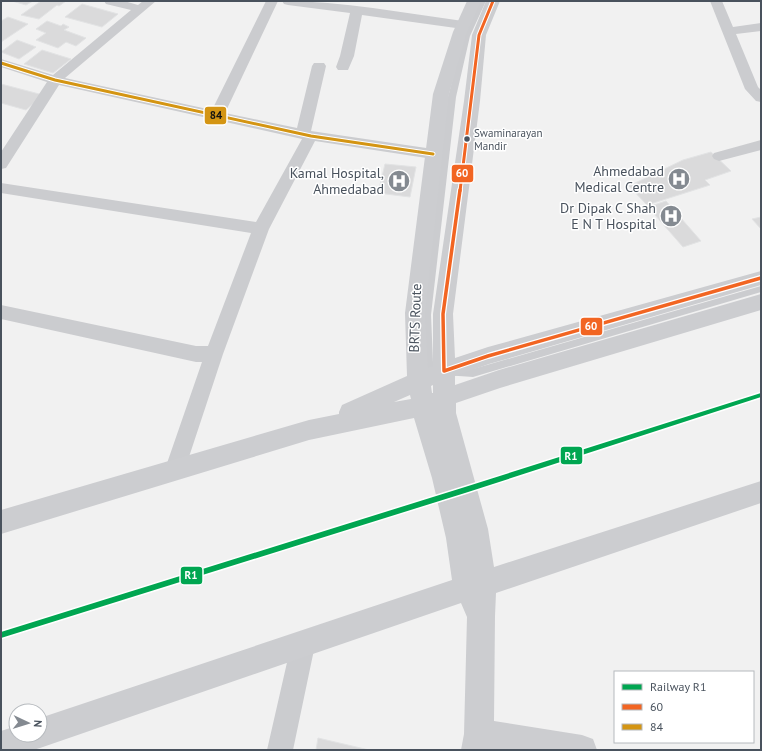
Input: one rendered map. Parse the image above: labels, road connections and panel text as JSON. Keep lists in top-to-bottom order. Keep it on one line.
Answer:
{"streets":{"lane":["BRTS Route"]},"places":{"other":["Swaminarayan Mandir"],"hospital":["Ahmedabad Medical Centre","Kamal Hospital, Ahmedabad","Dr Dipak C Shah E N T Hospital"]},"lines":["transit line 60","transit line 84","rail line R1"],"legend":["Railway R1","60","84"],"north":"right"}
